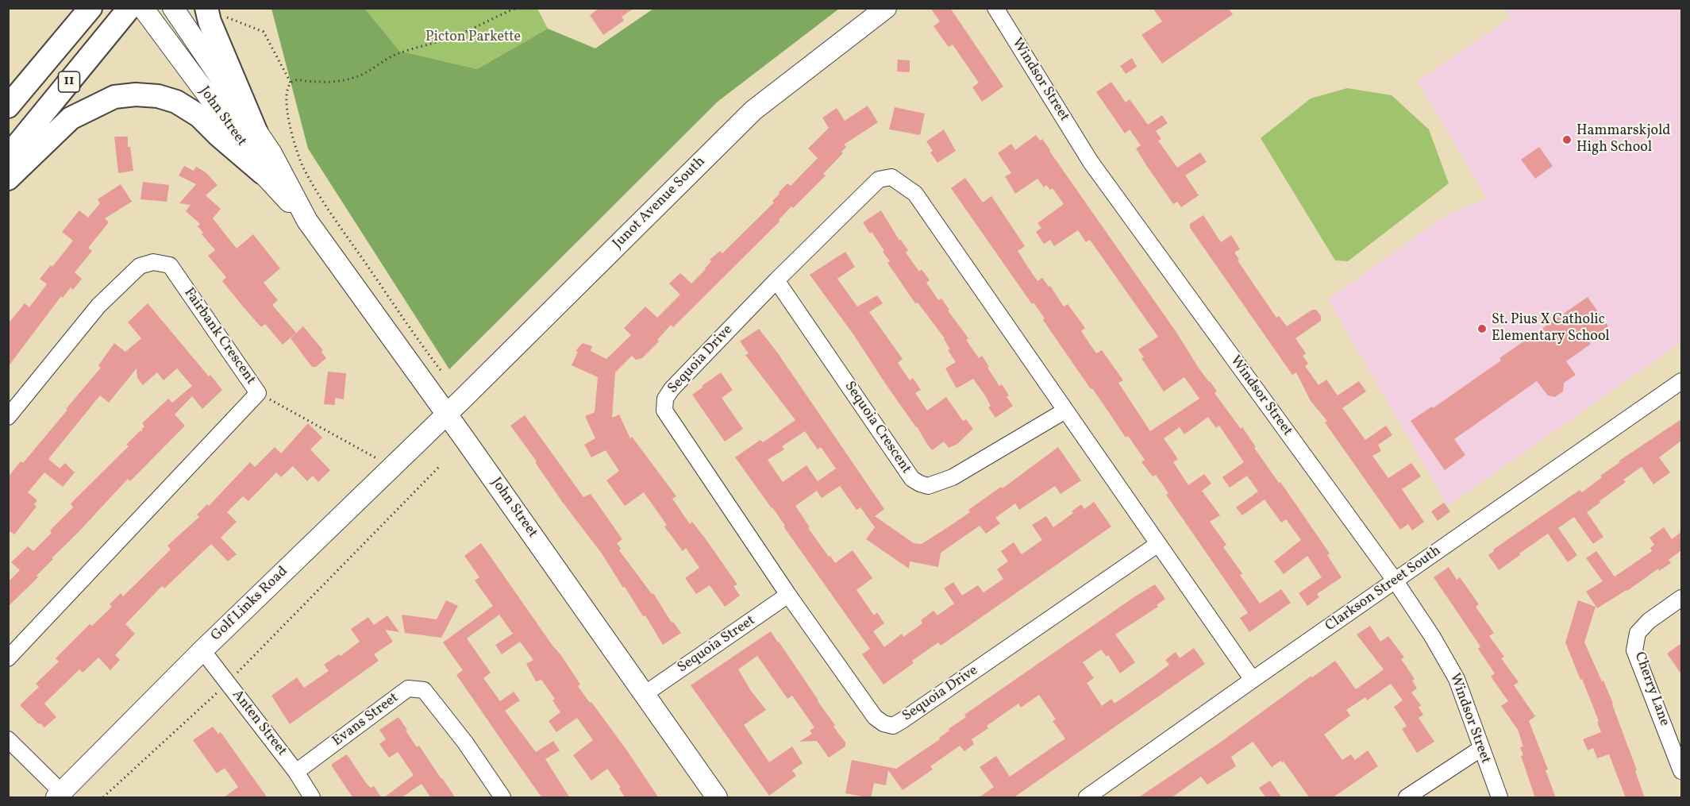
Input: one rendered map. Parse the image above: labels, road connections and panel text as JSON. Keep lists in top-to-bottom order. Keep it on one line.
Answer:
{"streets":{"highway":["11"],"main road":["John Street","Junot Avenue South","Golf Links Road"],"street":["Windsor Street","Fairbank Crescent","Sequoia Drive","Sequoia Crescent","Clarkson Street South","Sequoia Street","Cherry Lane","Evans Street","Anten Street"]},"crossings":[["Windsor Street","Clarkson Street South"],["John Street","Junot Avenue South"],["John Street","Golf Links Road"],["John Street","Sequoia Street"],["Junot Avenue South","Golf Links Road"],["Sequoia Drive","Sequoia Crescent"],["Sequoia Drive","Clarkson Street South"],["Sequoia Drive","Sequoia Street"],["Golf Links Road","Anten Street"],["Evans Street","Anten Street"]],"parks":["Picton Parkette"],"places":["Hammarskjold High School","St. Pius X Catholic Elementary School"]}
